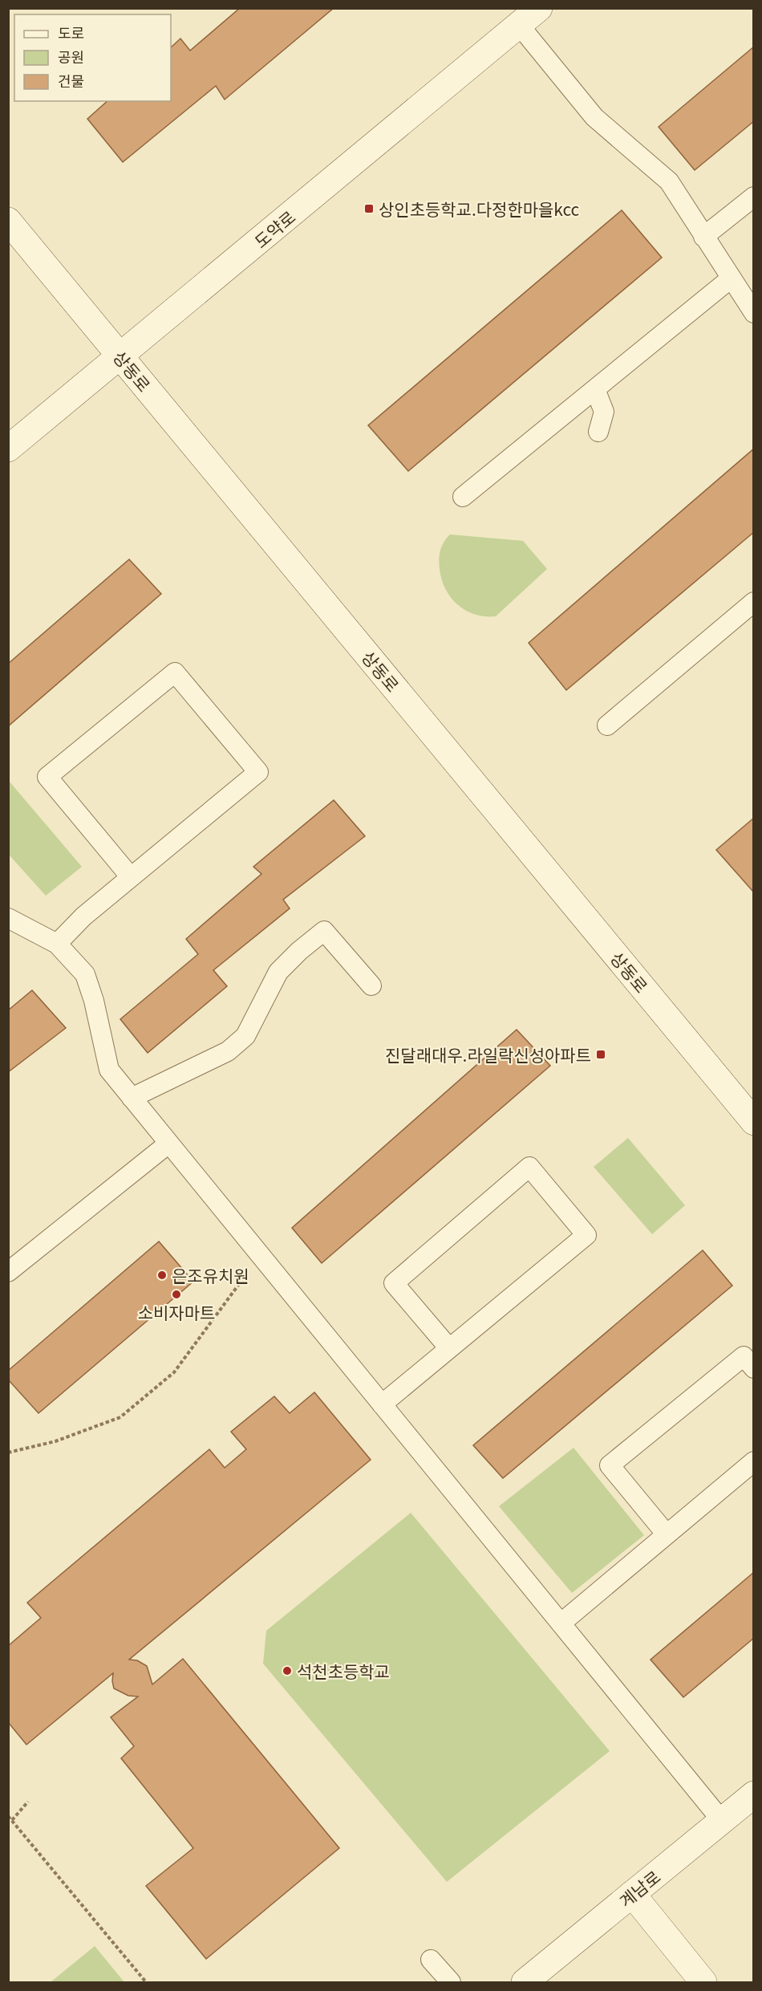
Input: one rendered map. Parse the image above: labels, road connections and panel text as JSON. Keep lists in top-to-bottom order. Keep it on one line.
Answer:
{"streets":{"street":["도약로","상동로","계남로"]},"crossings":[["도약로","상동로"]],"places":{"transit":["상인초등학교.다정한마을kcc","진달래대우.라일락신성아파트"],"other":["은조유치원","소비자마트","석천초등학교"]},"legend":["도로","공원","건물"]}
